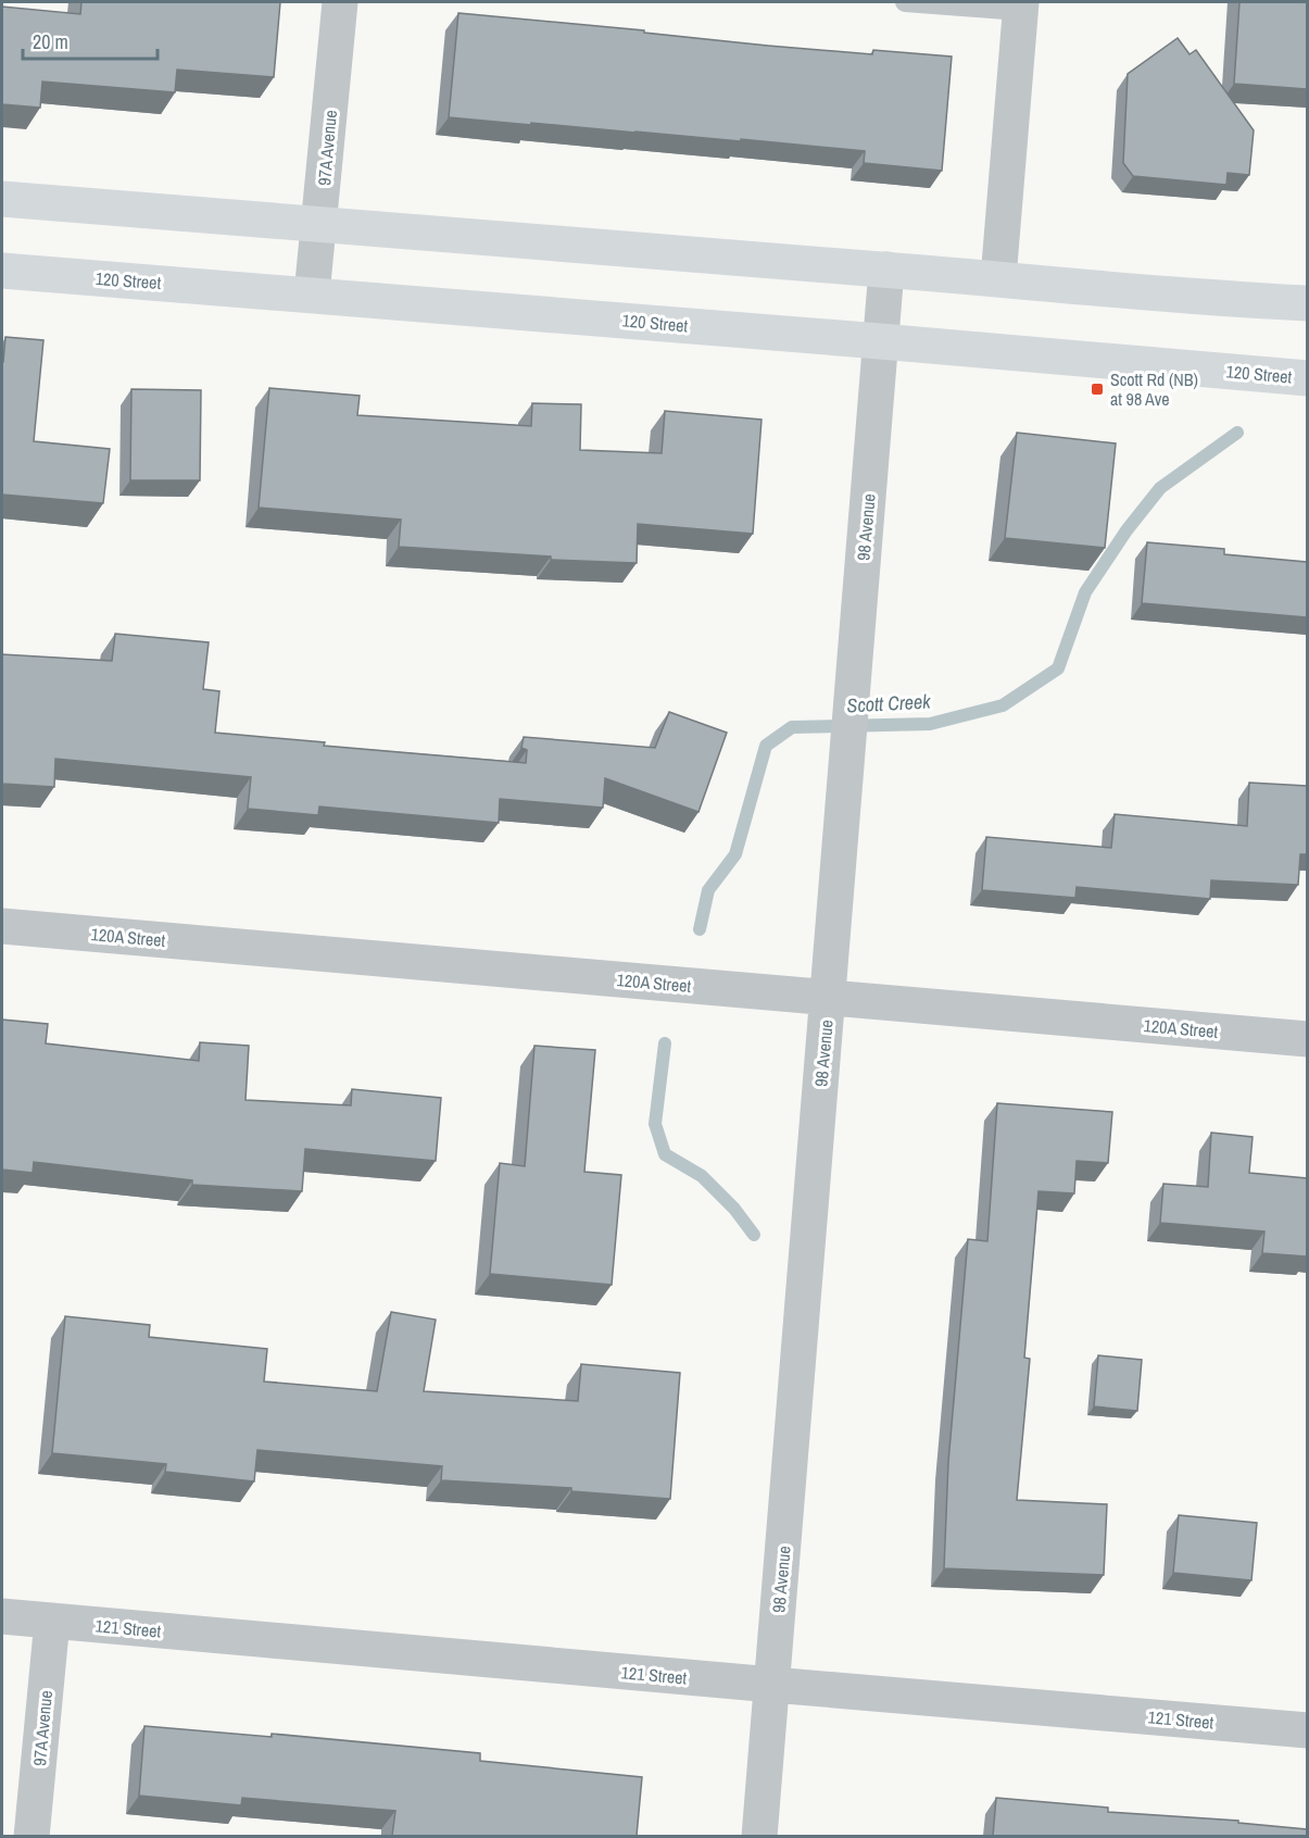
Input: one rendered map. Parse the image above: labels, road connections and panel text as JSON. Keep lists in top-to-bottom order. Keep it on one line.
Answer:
{"streets":{"main road":["120 Street"],"street":["97A Avenue","98 Avenue","120A Street","121 Street"]},"crossings":[["97A Avenue","120 Street"],["97A Avenue","121 Street"],["120 Street","98 Avenue"],["98 Avenue","120A Street"],["98 Avenue","121 Street"]],"water":["Scott Creek"],"places":{"transit":["Scott Rd (NB) at 98 Ave"]},"scale_bar":"20 m"}
